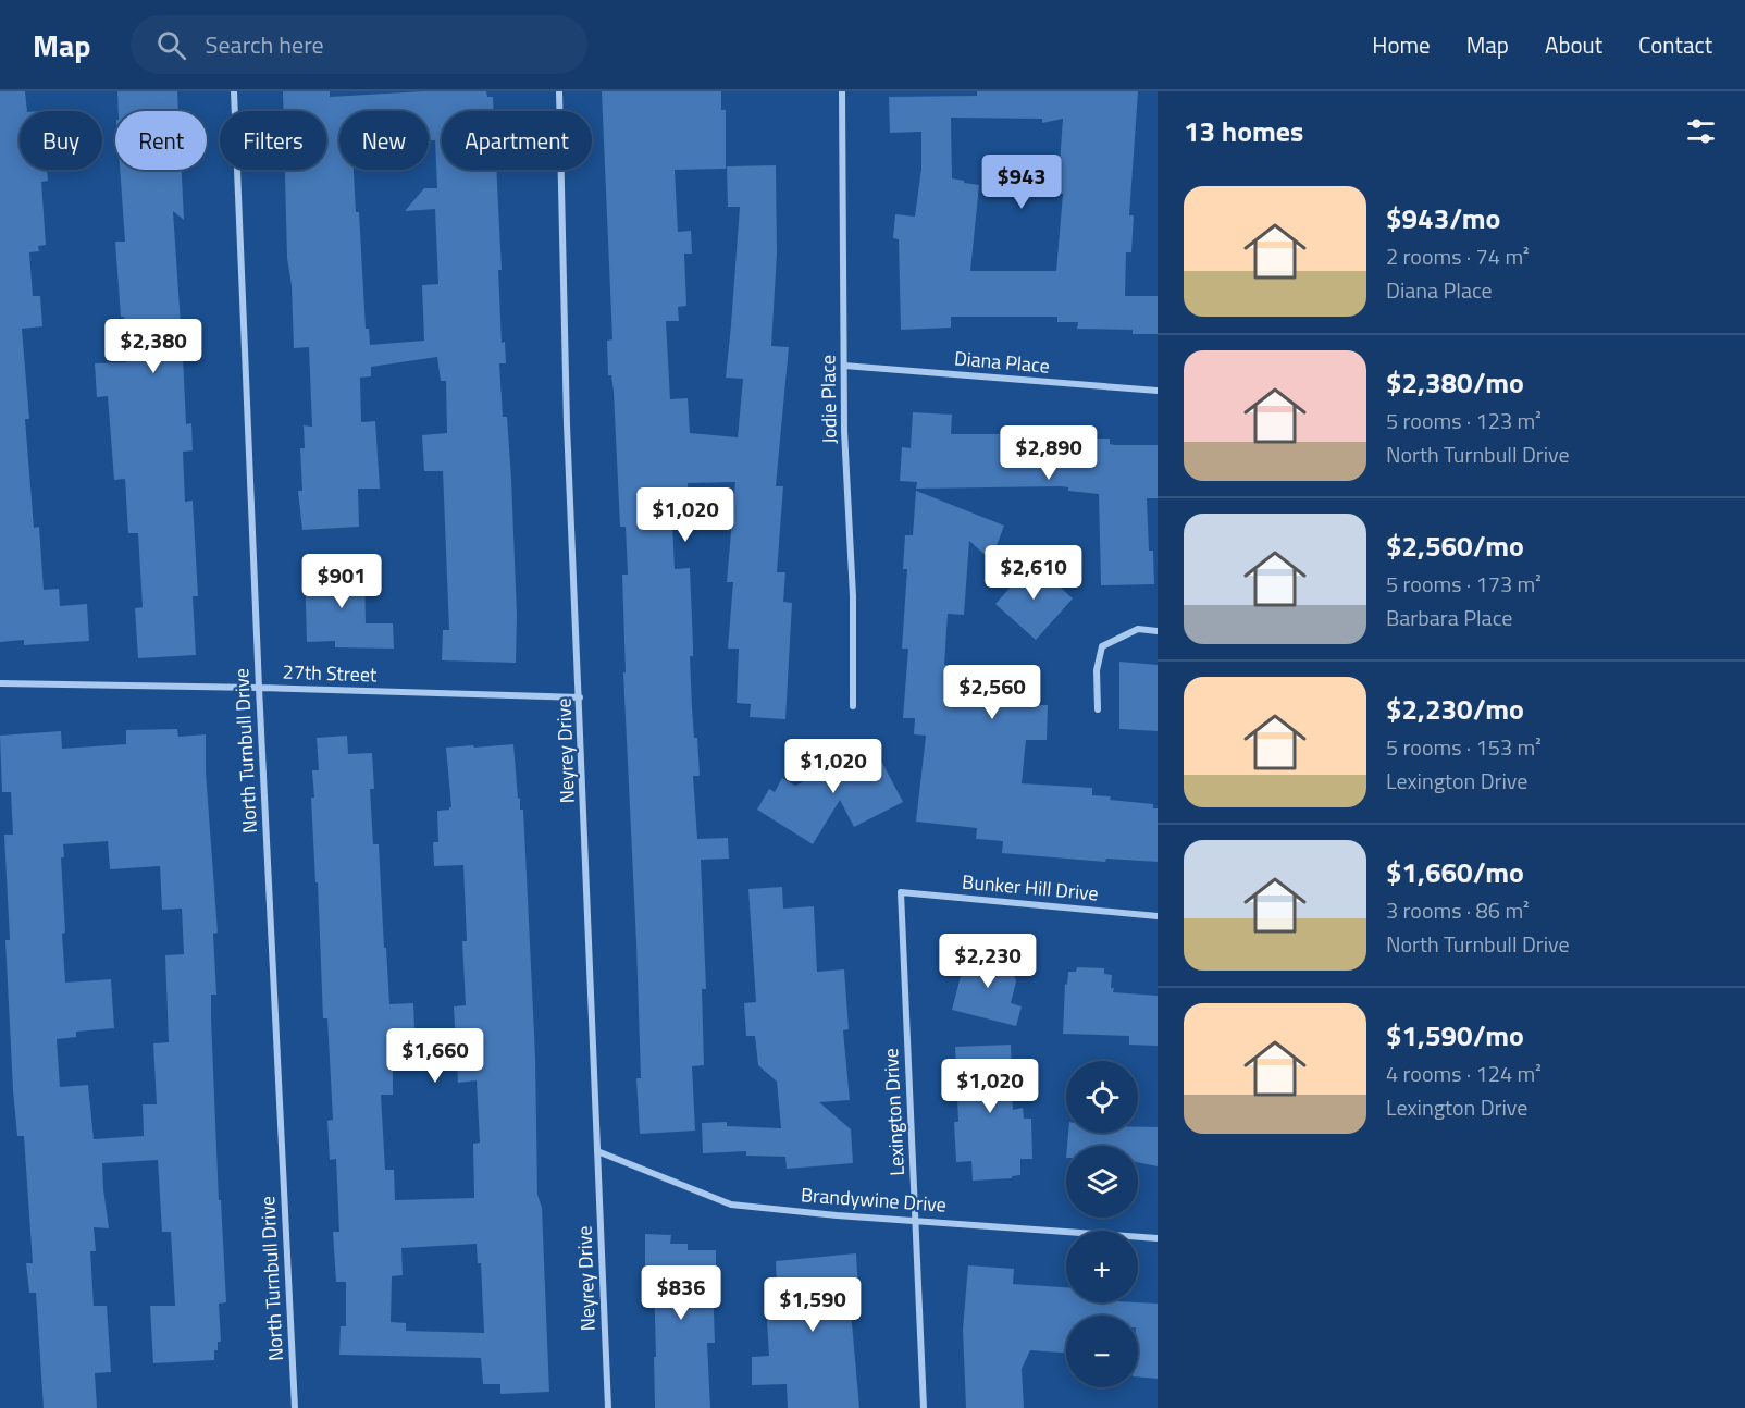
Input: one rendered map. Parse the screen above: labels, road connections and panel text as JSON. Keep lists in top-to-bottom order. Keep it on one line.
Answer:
{"streets":{"street":["Diana Place","Jodie Place","27th Street","North Turnbull Drive","Neyrey Drive","Bunker Hill Drive","Lexington Drive","Brandywine Drive"]},"crossings":[["Diana Place","Jodie Place"],["27th Street","North Turnbull Drive"],["27th Street","Neyrey Drive"],["Neyrey Drive","Brandywine Drive"],["Bunker Hill Drive","Lexington Drive"],["Lexington Drive","Brandywine Drive"]],"page":{"header":"Map","search":"Search here","nav":["Home","Map","About","Contact"],"heading":"13 homes","chip":["Buy","Rent","Filters","New","Apartment"],"price":["$943","$2,380","$2,890","$1,020","$2,610","$901","$2,560","$1,020","$2,230","$1,660","$1,020","$836","$1,590"],"list":[{"name":"$943/mo","note":"2 rooms · 74 m² · Diana Place"},{"name":"$2,380/mo","note":"5 rooms · 123 m² · North Turnbull Drive"},{"name":"$2,560/mo","note":"5 rooms · 173 m² · Barbara Place"},{"name":"$2,230/mo","note":"5 rooms · 153 m² · Lexington Drive"},{"name":"$1,660/mo","note":"3 rooms · 86 m² · North Turnbull Drive"},{"name":"$1,590/mo","note":"4 rooms · 124 m² · Lexington Drive"}],"map_buttons":["+","−"]}}
